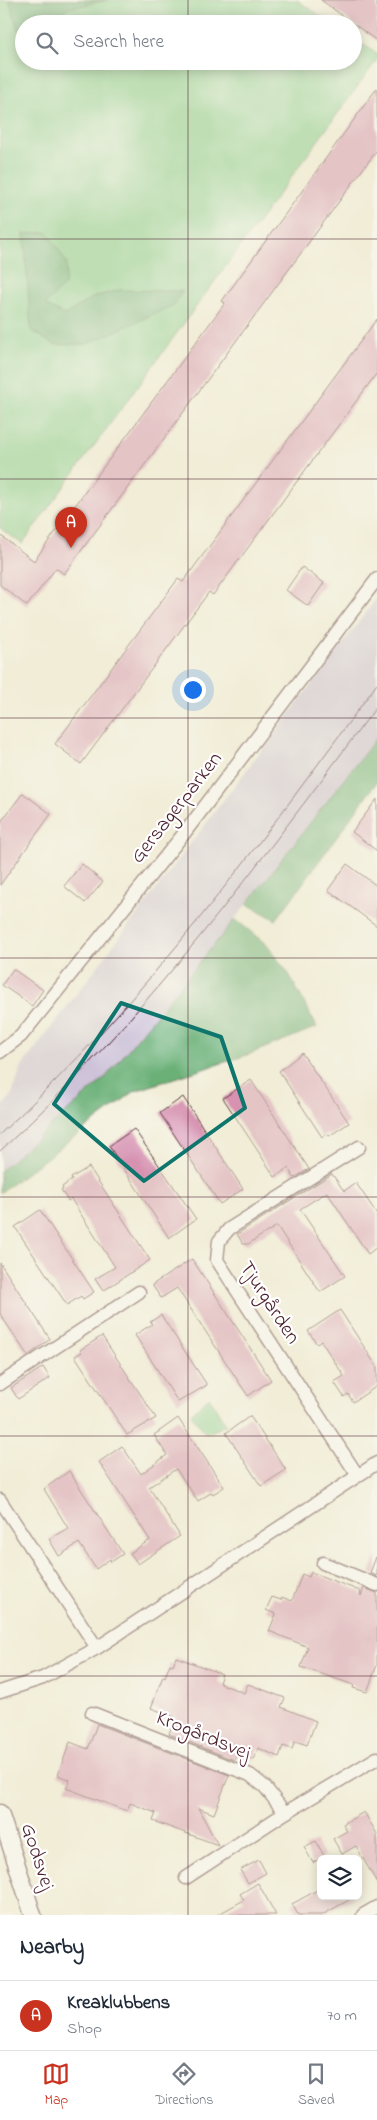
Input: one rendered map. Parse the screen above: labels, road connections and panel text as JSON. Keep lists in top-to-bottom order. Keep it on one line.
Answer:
{"streets":{"street":["Gersagerparken","Tjurgården","Krogårdsvej","Godsvej"]},"page":{"search":"Search here","pins":"A","heading":"Nearby","list":[{"mark":"A","name":"Kreaklubbens","note":"Shop","value":"70 m"}],"nav":["Map","Directions","Saved"]}}
